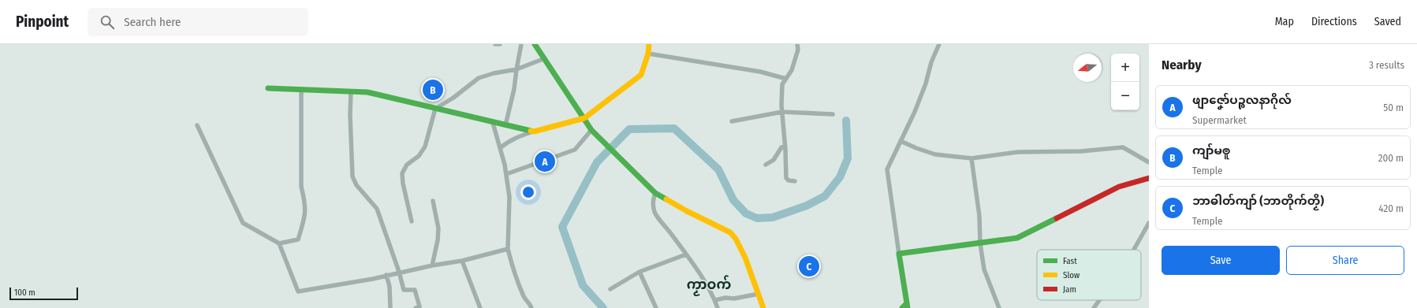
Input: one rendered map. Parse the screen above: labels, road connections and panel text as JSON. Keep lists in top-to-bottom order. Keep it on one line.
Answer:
{"districts":["ကၟာဝက်"],"legend":["Fast","Slow","Jam"],"scale_bar":"100 m","north":"left","page":{"header":"Pinpoint","search":"Search here","nav":["Map","Directions","Saved"],"heading":["Nearby","3 results"],"map_buttons":["+","−"],"pins":["B","A","C"],"list":[{"mark":"A","name":"ဖျာဇၞော်ပဉ္စလနာဂိုလ်","note":"Supermarket","value":"50 m"},{"mark":"B","name":"ကျာ်မၜူ","note":"Temple","value":"200 m"},{"mark":"C","name":"ဘာဓါတ်ကျာ် (ဘာတိုက်တၟိ)","note":"Temple","value":"420 m"}],"buttons":["Save","Share"],"scale":"100 m"}}
